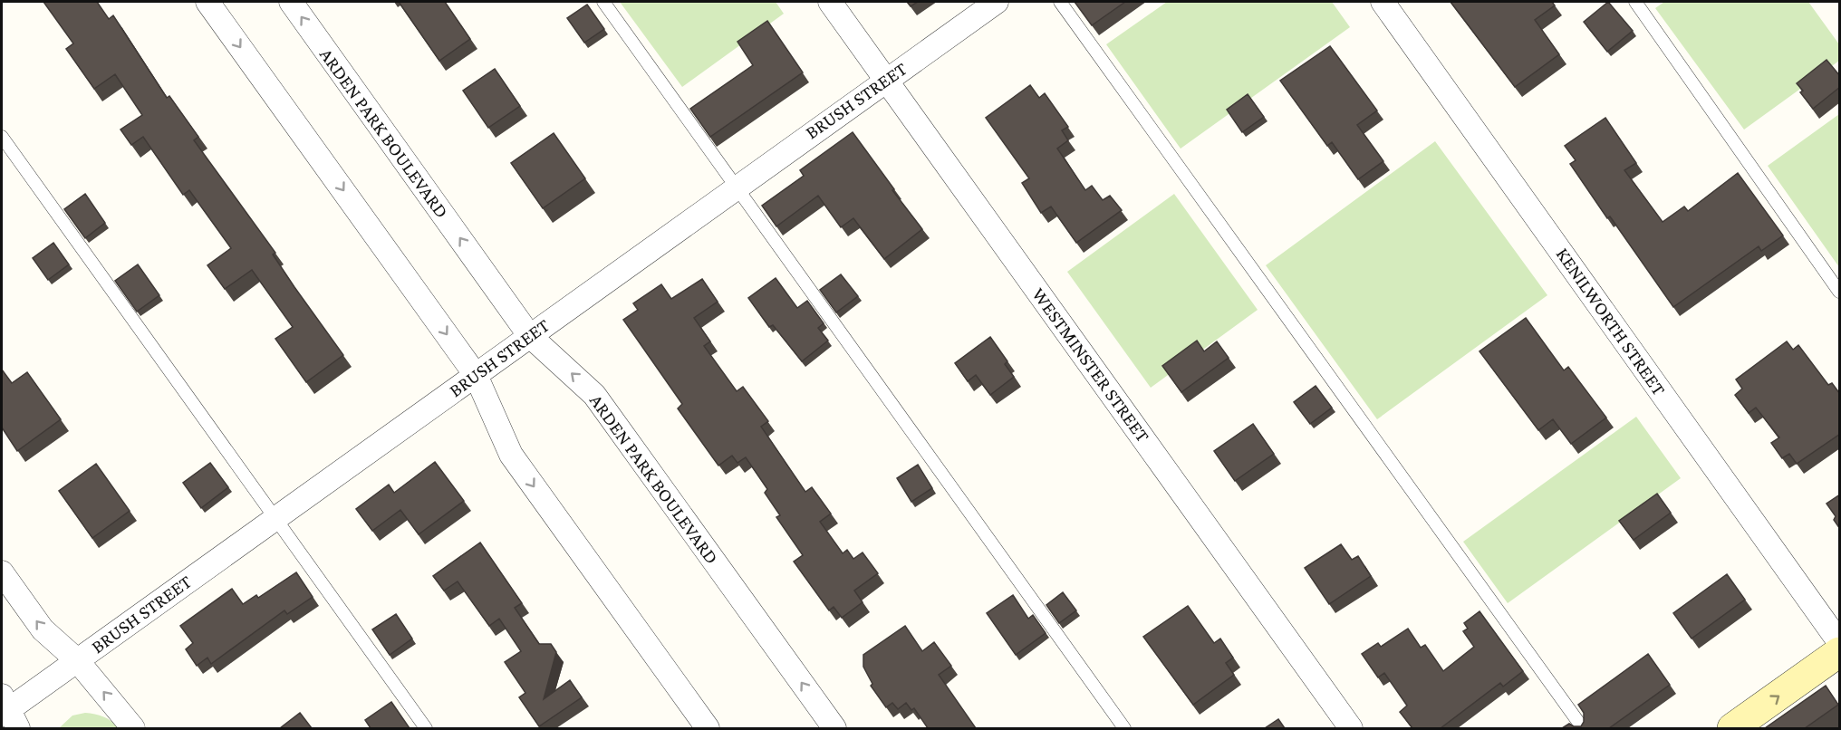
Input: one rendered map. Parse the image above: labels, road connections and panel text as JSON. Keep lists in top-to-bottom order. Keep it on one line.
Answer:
{"streets":{"street":["BRUSH STREET","ARDEN PARK BOULEVARD","KENILWORTH STREET","WESTMINSTER STREET"]},"crossings":[["BRUSH STREET","ARDEN PARK BOULEVARD"],["BRUSH STREET","WESTMINSTER STREET"]]}
